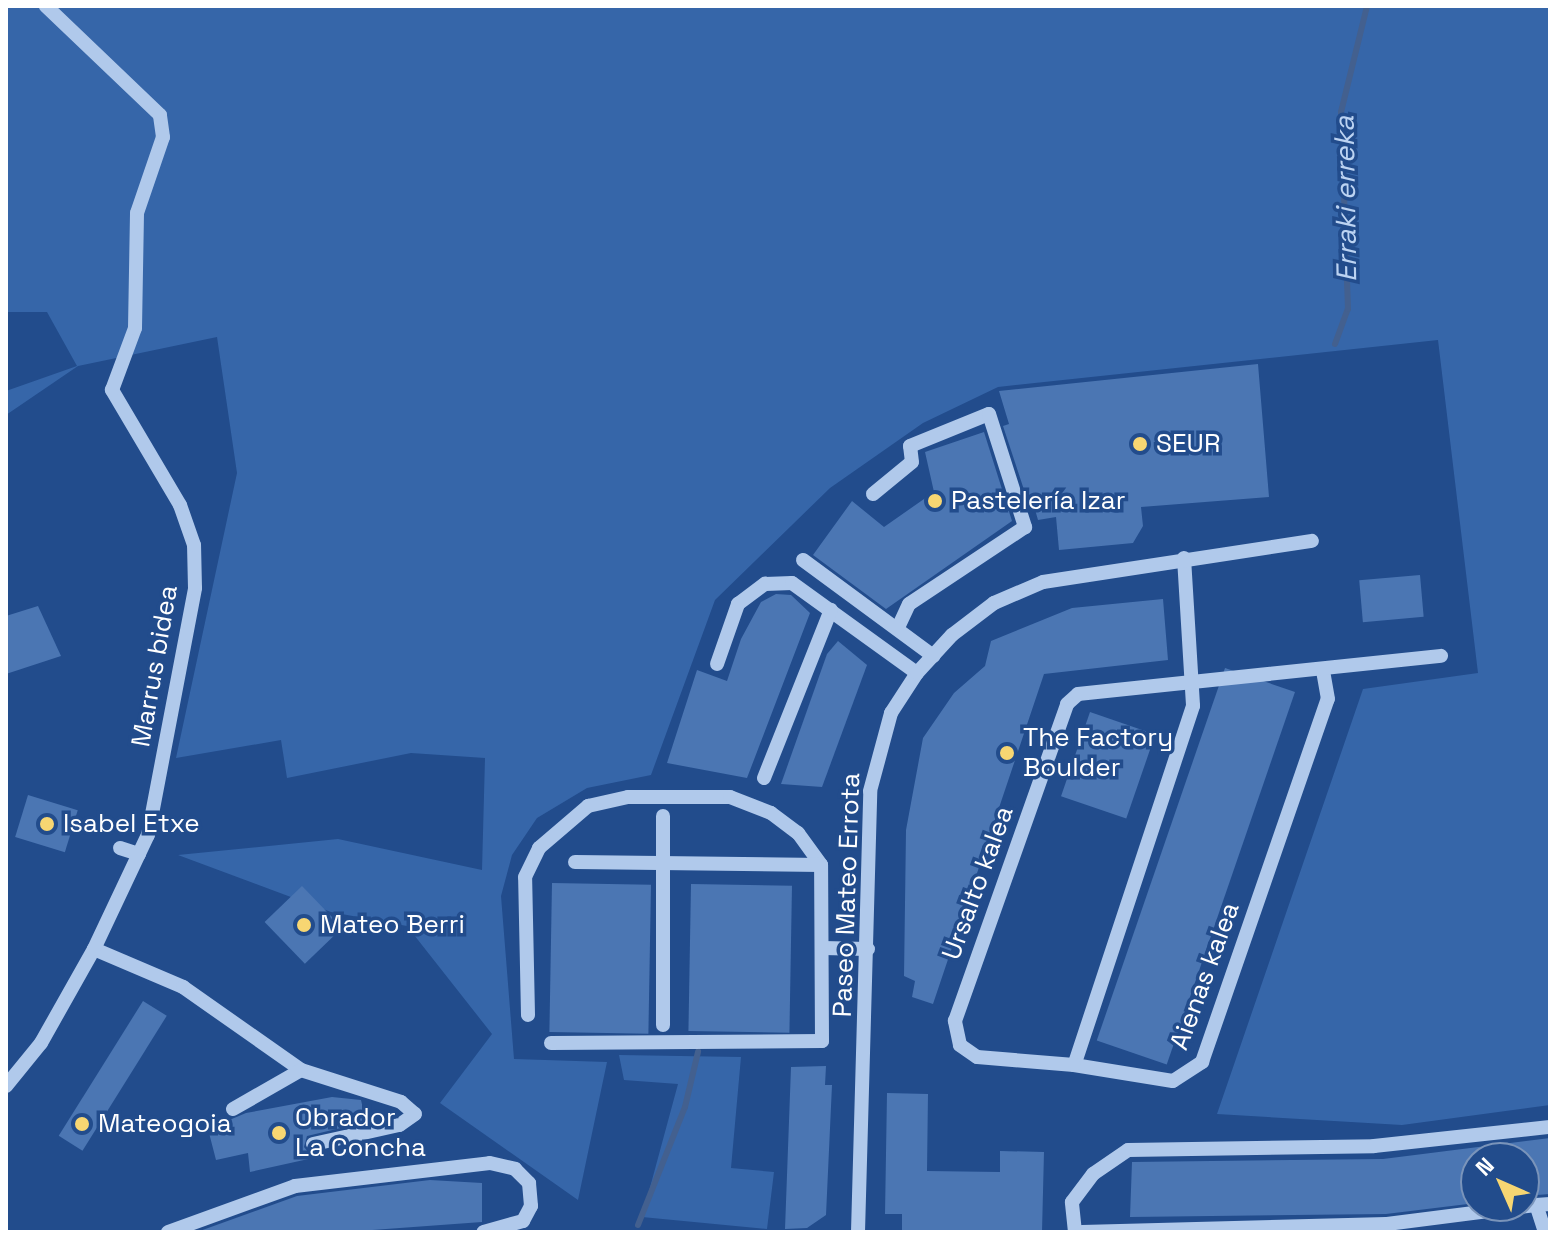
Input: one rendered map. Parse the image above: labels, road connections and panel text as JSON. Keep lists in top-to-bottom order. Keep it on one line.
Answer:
{"streets":{"street":["Marrus bidea","Ursalto kalea","Paseo Mateo Errota","Aienas kalea"]},"crossings":[["Ursalto kalea","Aienas kalea"]],"water":["Erraki erreka"],"places":["SEUR","Pastelería Izar","The Factory Boulder","Isabel Etxe","Mateo Berri","Mateogoia","Obrador La Concha"],"north":"top left"}
